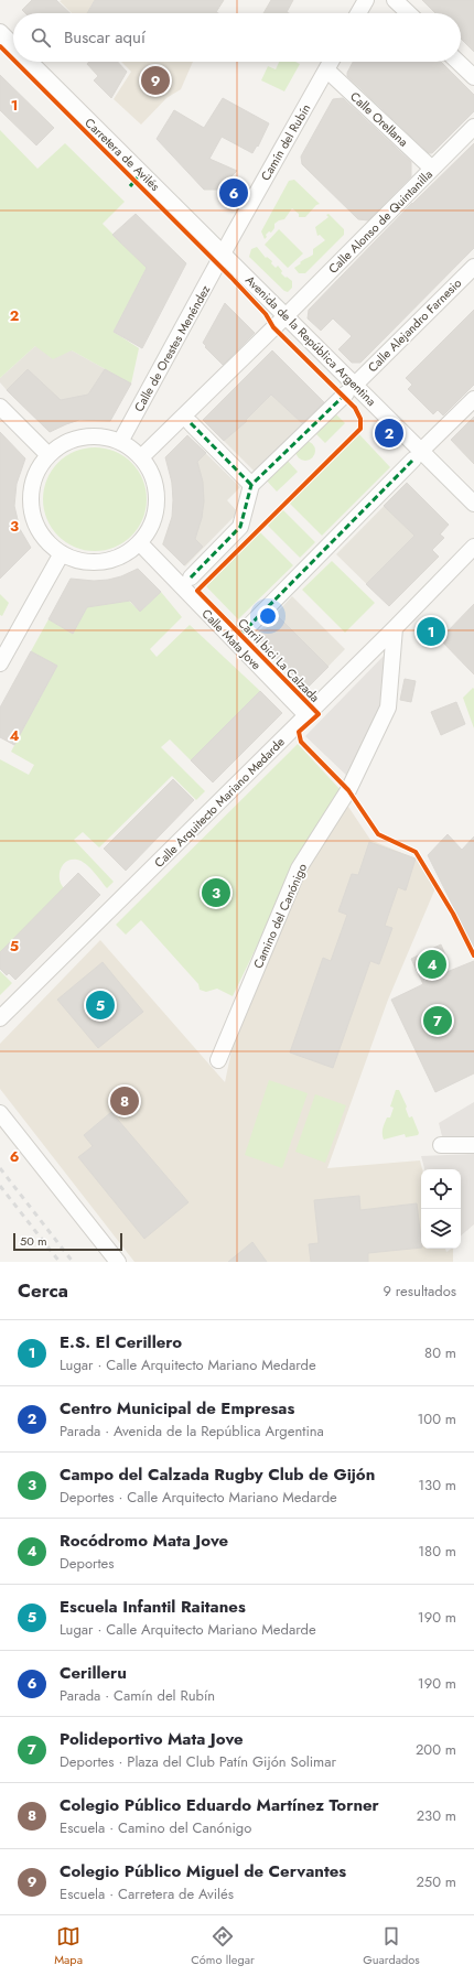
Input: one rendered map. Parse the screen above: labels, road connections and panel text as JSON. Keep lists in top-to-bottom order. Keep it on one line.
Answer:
{"streets":{"street":["Calle Orellana","Camín del Rubín","Carretera de Avilés","Calle Alonso de Quintanilla","Calle Alejandro Farnesio","Avenida de la República Argentina","Calle de Orestes Menéndez","Calle Mata Jove","Calle Arquitecto Mariano Medarde","Camino del Canónigo"],"cycle path":["Carril bici La Calzada"]},"crossings":[["Calle Orellana","Camín del Rubín"],["Calle Orellana","Calle Alonso de Quintanilla"],["Camín del Rubín","Carretera de Avilés"],["Camín del Rubín","Avenida de la República Argentina"],["Camín del Rubín","Calle de Orestes Menéndez"],["Carretera de Avilés","Avenida de la República Argentina"],["Carretera de Avilés","Calle de Orestes Menéndez"],["Calle Alonso de Quintanilla","Avenida de la República Argentina"],["Calle Alonso de Quintanilla","Calle de Orestes Menéndez"],["Calle Alonso de Quintanilla","Calle Mata Jove"],["Calle Alejandro Farnesio","Avenida de la República Argentina"],["Avenida de la República Argentina","Calle de Orestes Menéndez"],["Calle de Orestes Menéndez","Calle Mata Jove"],["Calle Mata Jove","Calle Arquitecto Mariano Medarde"],["Calle Arquitecto Mariano Medarde","Camino del Canónigo"]],"scale_bar":"50 m","page":{"search":"Buscar aquí","pins":["9","6","2","1","3","4","5","7","8"],"scale":"50 m","heading":["Cerca","9 resultados"],"list":[{"mark":"1","name":"E.S. El Cerillero","note":"Lugar · Calle Arquitecto Mariano Medarde","value":"80 m"},{"mark":"2","name":"Centro Municipal de Empresas","note":"Parada · Avenida de la República Argentina","value":"100 m"},{"mark":"3","name":"Campo del Calzada Rugby Club de Gijón","note":"Deportes · Calle Arquitecto Mariano Medarde","value":"130 m"},{"mark":"4","name":"Rocódromo Mata Jove","note":"Deportes","value":"180 m"},{"mark":"5","name":"Escuela Infantil Raitanes","note":"Lugar · Calle Arquitecto Mariano Medarde","value":"190 m"},{"mark":"6","name":"Cerilleru","note":"Parada · Camín del Rubín","value":"190 m"},{"mark":"7","name":"Polideportivo Mata Jove","note":"Deportes · Plaza del Club Patín Gijón Solimar","value":"200 m"},{"mark":"8","name":"Colegio Público Eduardo Martínez Torner","note":"Escuela · Camino del Canónigo","value":"230 m"},{"mark":"9","name":"Colegio Público Miguel de Cervantes","note":"Escuela · Carretera de Avilés","value":"250 m"}],"nav":["Mapa","Cómo llegar","Guardados"]},"grid":{"rows":["1","2","3","4","5","6"]}}
